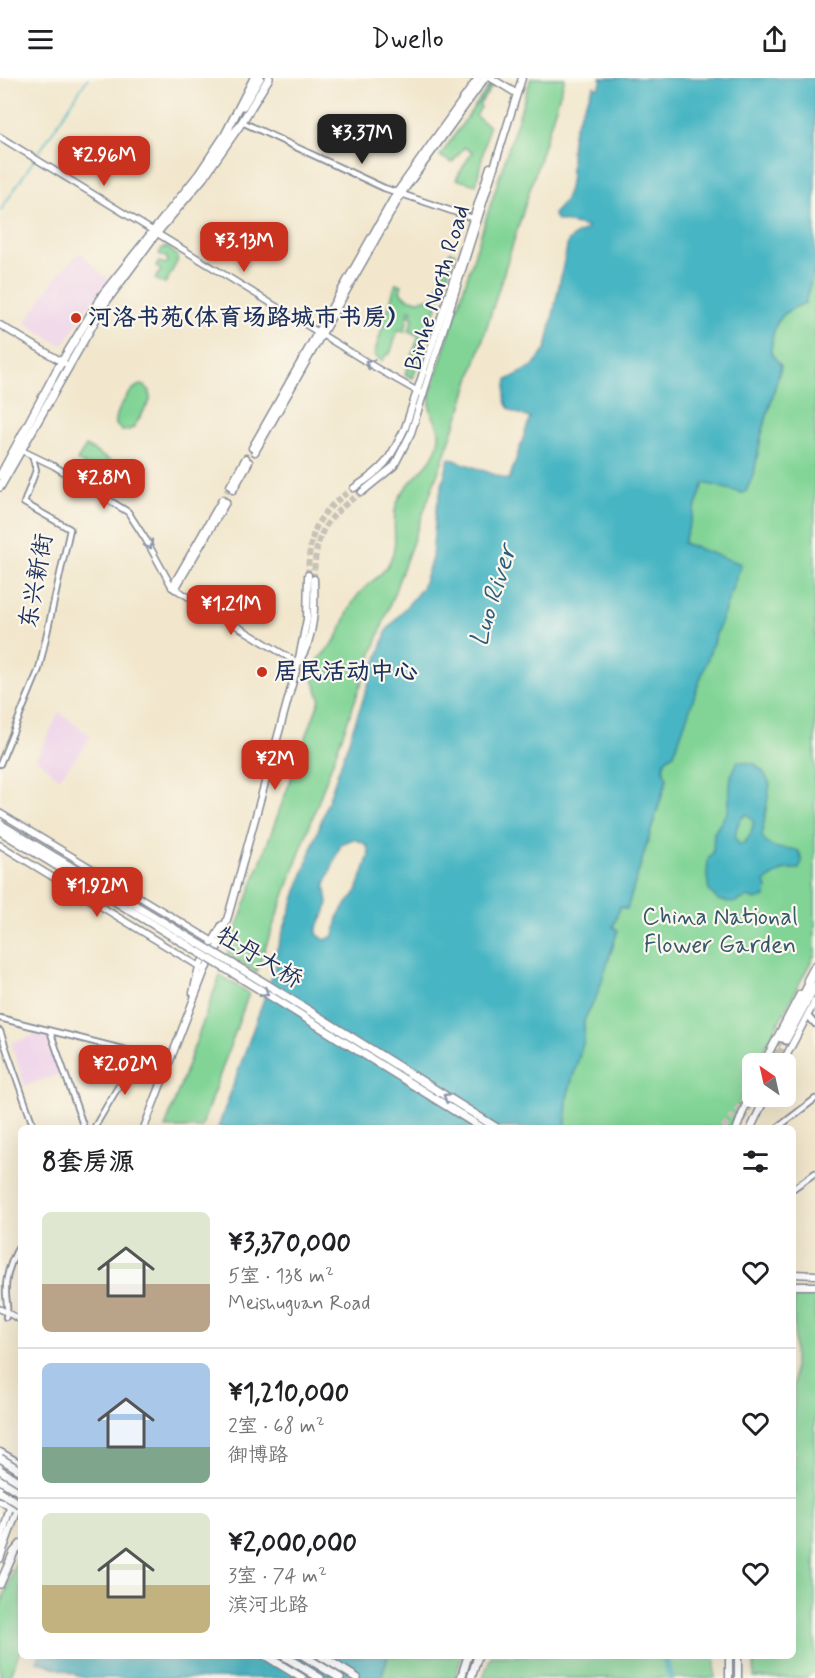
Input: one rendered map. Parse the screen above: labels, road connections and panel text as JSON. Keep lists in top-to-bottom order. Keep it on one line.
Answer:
{"streets":{"main road":["Binhe North Road","牡丹大桥"],"street":["东兴新街"]},"water":["Luo River"],"parks":["China National Flower Garden"],"places":["河洛书苑(体育场路城市书房)","居民活动中心"],"north":"top left","page":{"header":"Dwello","price":["¥3.37M","¥2.96M","¥3.13M","¥2.8M","¥1.21M","¥2M","¥1.92M","¥2.02M"],"heading":"8套房源","list":[{"name":"¥3,370,000","note":"5室 · 138 m² · Meishuguan Road"},{"name":"¥1,210,000","note":"2室 · 68 m² · 御博路"},{"name":"¥2,000,000","note":"3室 · 74 m² · 滨河北路"}]}}
